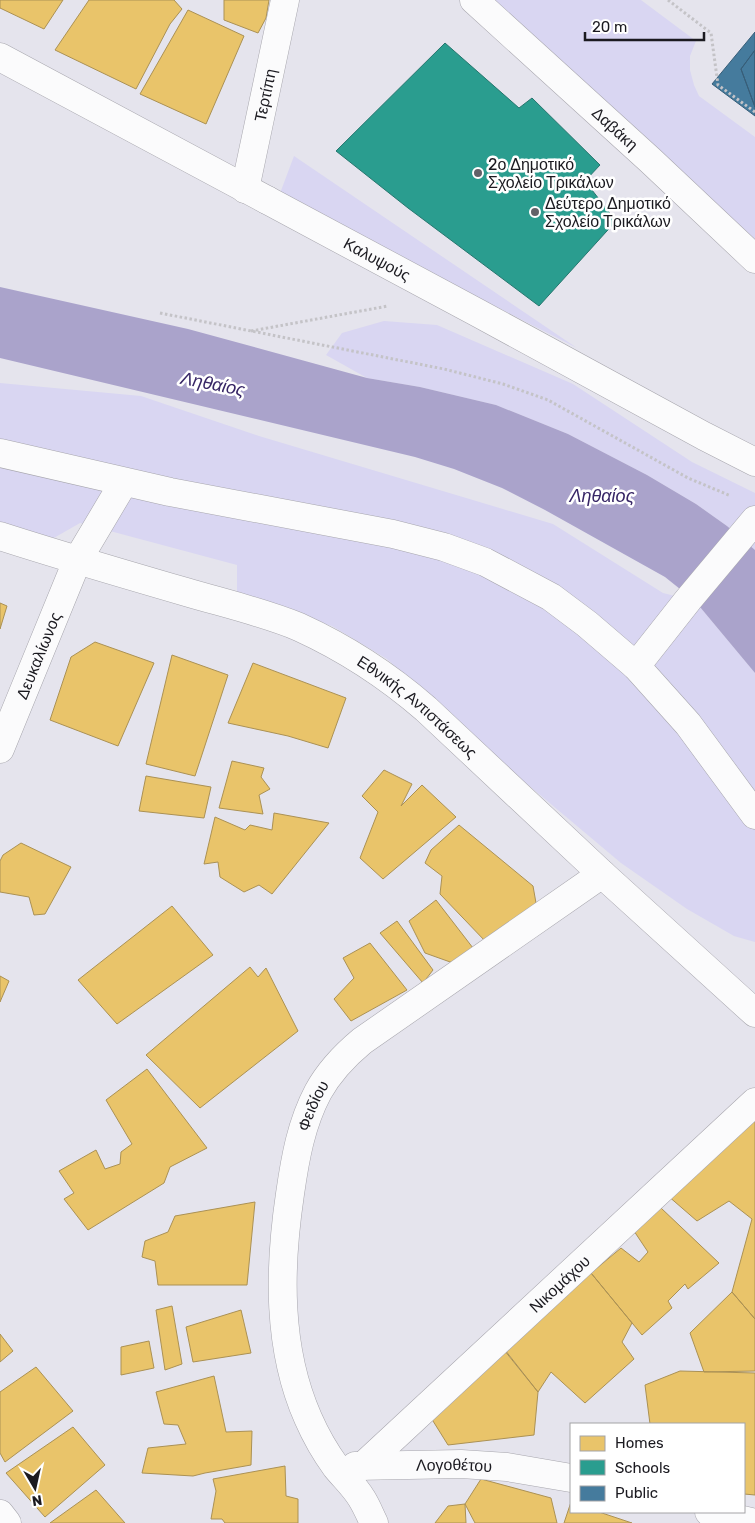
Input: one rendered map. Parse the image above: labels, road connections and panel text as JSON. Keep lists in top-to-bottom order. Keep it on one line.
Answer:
{"streets":{"street":["Τερτίπη","Δαβάκη","Καλυψούς","Δευκαλίωνος","Εθνικής Αντιστάσεως","Φειδίου","Νικομάχου","Λογοθέτου"]},"crossings":[["Τερτίπη","Καλυψούς"],["Δευκαλίωνος","Εθνικής Αντιστάσεως"],["Εθνικής Αντιστάσεως","Φειδίου"],["Φειδίου","Λογοθέτου"],["Νικομάχου","Λογοθέτου"]],"water":["Ληθαίος"],"places":["2ο Δημοτικό Σχολείο Τρικάλων","Δεύτερο Δημοτικό Σχολείο Τρικάλων"],"legend":["Homes","Schools","Public"],"scale_bar":"20 m","north":"bottom"}
